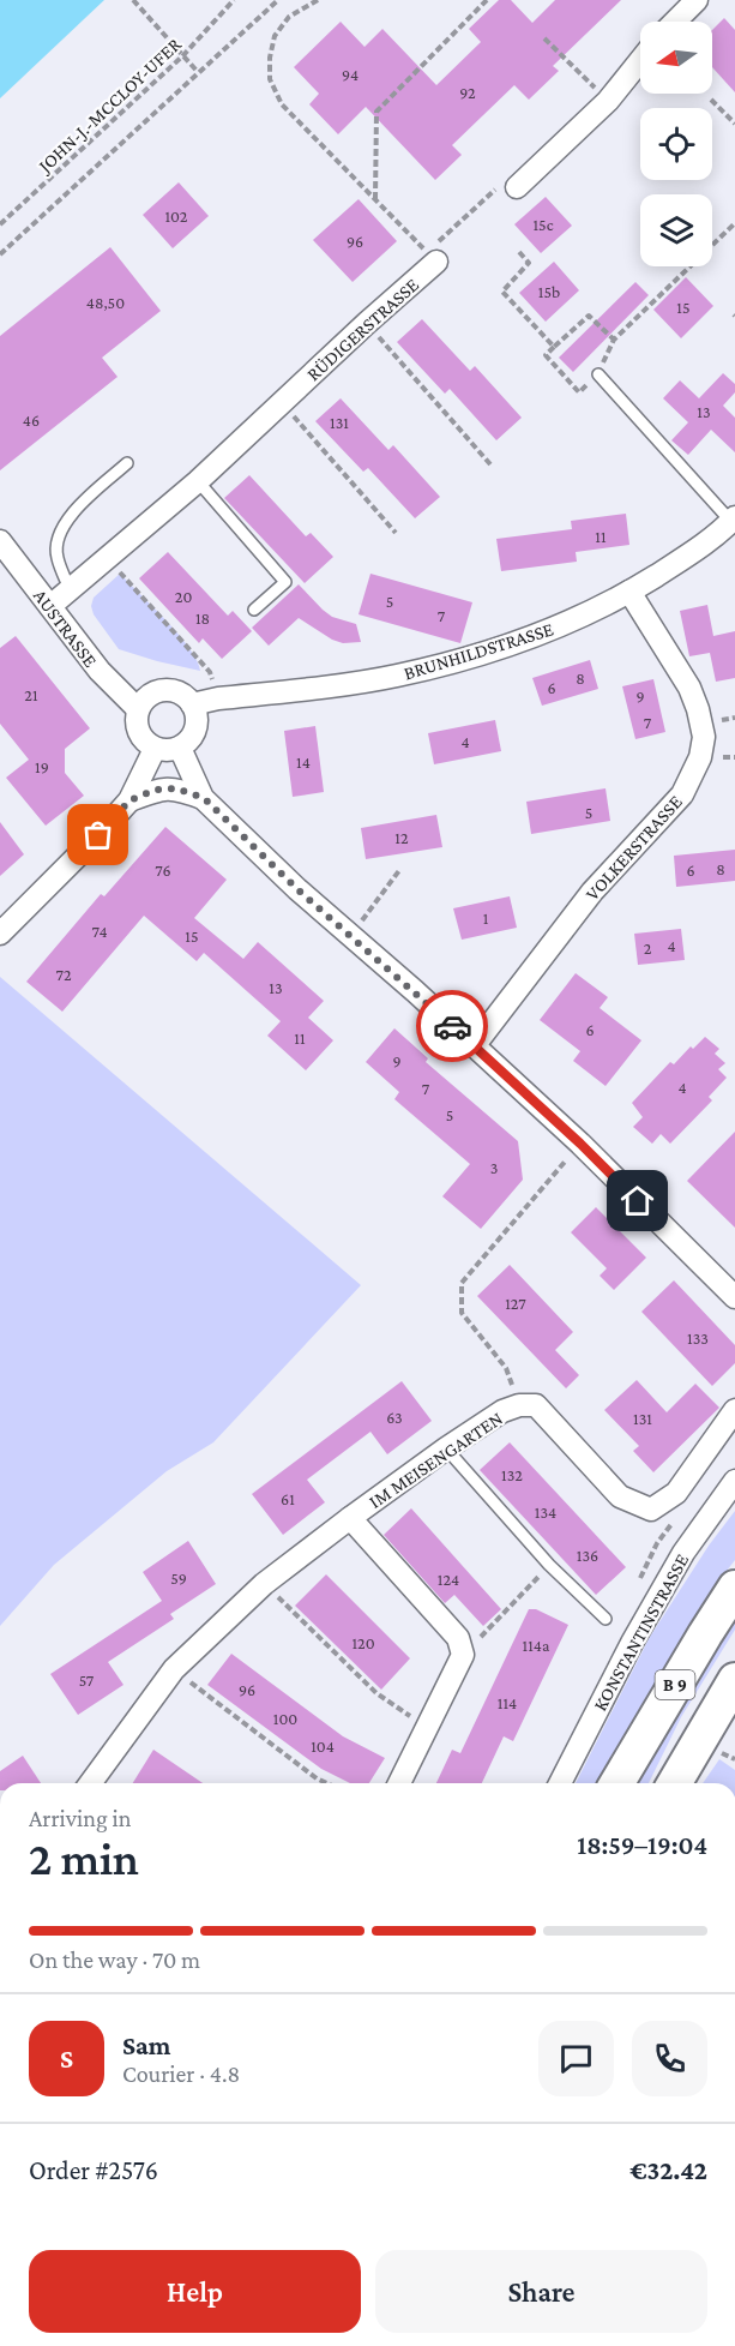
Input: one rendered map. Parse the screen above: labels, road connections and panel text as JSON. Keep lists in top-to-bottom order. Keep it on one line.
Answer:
{"streets":{"main road":["B 9"],"street":["RÜDIGERSTRASSE","AUSTRASSE","BRUNHILDSTRASSE","VOLKERSTRASSE","IM MEISENGARTEN","KONSTANTINSTRASSE"],"path":["JOHN-J.-MCCLOY-UFER"]},"crossings":[["RÜDIGERSTRASSE","AUSTRASSE"],["AUSTRASSE","BRUNHILDSTRASSE"],["BRUNHILDSTRASSE","VOLKERSTRASSE"]],"house_numbers":["94","92","102","15c","96","15b","48,50","15","13","46","131","11","20","5","7","18","8","6","21","9","7","4","14","19","5","12","8","76","6","1","74","15","4","2","72","13","6","11","9","4","7","5","3","127","133","63","131","132","61","134","136","59","124","120","114a","57","96","114","100","104"],"north":"left","page":{"heading":["2 min","Arriving in","18:59–19:04"],"panel":["Sam","Courier · 4.8","Order #2576","€32.42"],"bar":"On the way · 70 m","round":"S","buttons":["Help","Share"]}}
